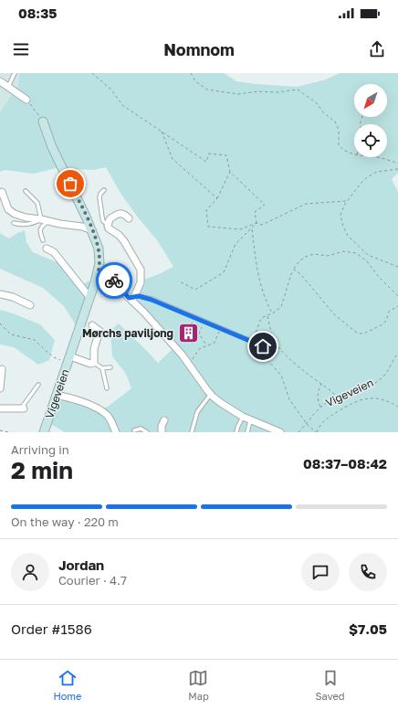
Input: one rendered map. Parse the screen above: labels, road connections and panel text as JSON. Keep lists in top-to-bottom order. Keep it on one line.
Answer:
{"streets":{"street":["Vigeveien"]},"places":{"building":["Mørchs paviljong"]},"north":"bottom left","page":{"status":"08:35","header":"Nomnom","heading":["2 min","Arriving in","08:37–08:42"],"panel":["Jordan","Courier · 4.7","Order #1586","$7.05"],"bar":"On the way · 220 m","tabs":["Home","Map","Saved"]}}
